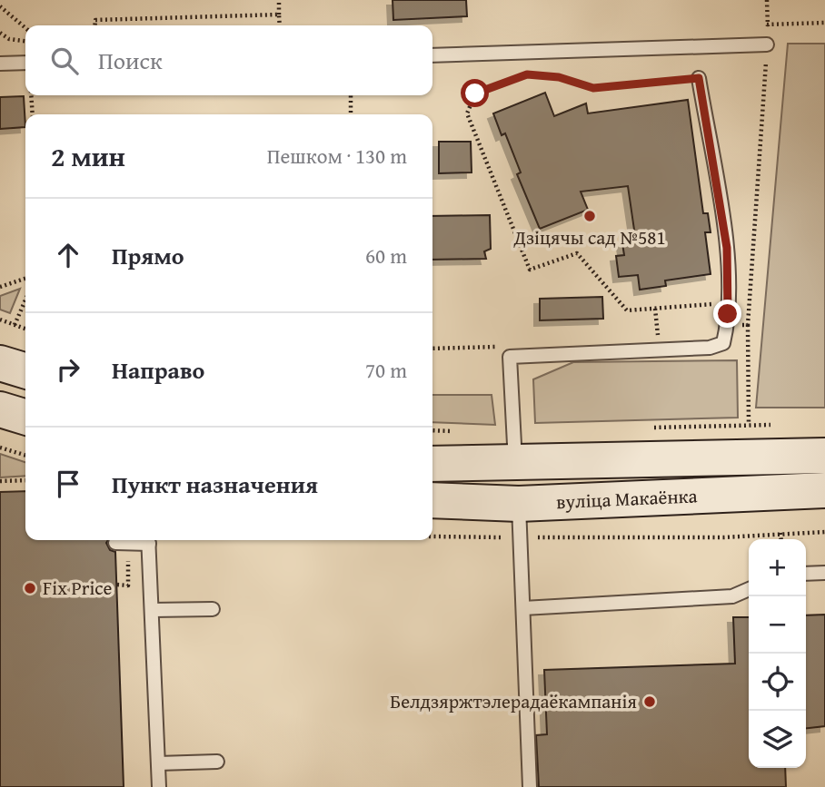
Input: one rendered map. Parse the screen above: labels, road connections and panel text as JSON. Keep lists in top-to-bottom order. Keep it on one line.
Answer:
{"streets":{"street":["вуліца Макаёнка"]},"places":["Дзіцячы сад №581","Fix Price","Белдзяржтэлерадаёкампанія"],"page":{"search":"Поиск","heading":["2 мин","Пешком · 130 m"],"list":[["Прямо","60 m"],["Направо","70 m"],"Пункт назначения"],"map_buttons":["+","−"]}}
